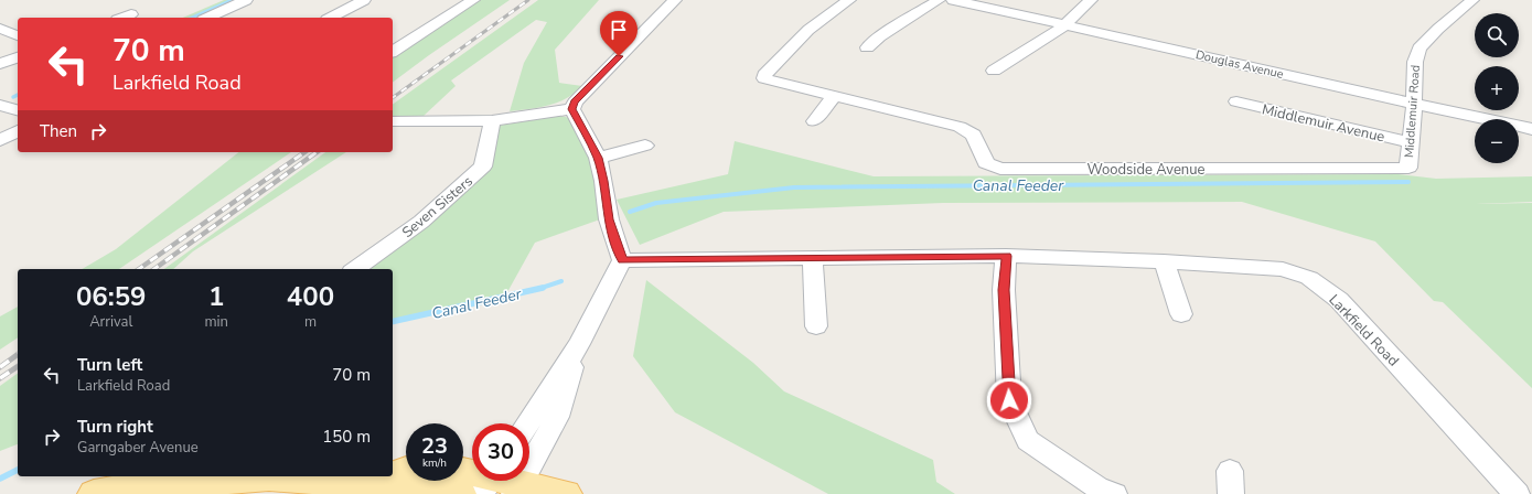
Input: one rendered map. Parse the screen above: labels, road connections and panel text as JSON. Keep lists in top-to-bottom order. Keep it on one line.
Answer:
{"streets":{"street":["Douglas Avenue","Middlemuir Road","Middlemuir Avenue","Woodside Avenue","Seven Sisters","Larkfield Road"]},"crossings":[["Douglas Avenue","Middlemuir Road"],["Middlemuir Road","Middlemuir Avenue"],["Middlemuir Road","Woodside Avenue"]],"water":["Canal Feeder"],"page":{"map_buttons":["+","−"],"turn":["70 m","Larkfield Road"],"then":"Then","eta":["06:59","Arrival","1","min","400","m"],"list":[{"name":"Turn left","note":"Larkfield Road","value":"70 m"},{"name":"Turn right","note":"Garngaber Avenue","value":"150 m"}],"speed":"23 km/h","limit":"30"}}
